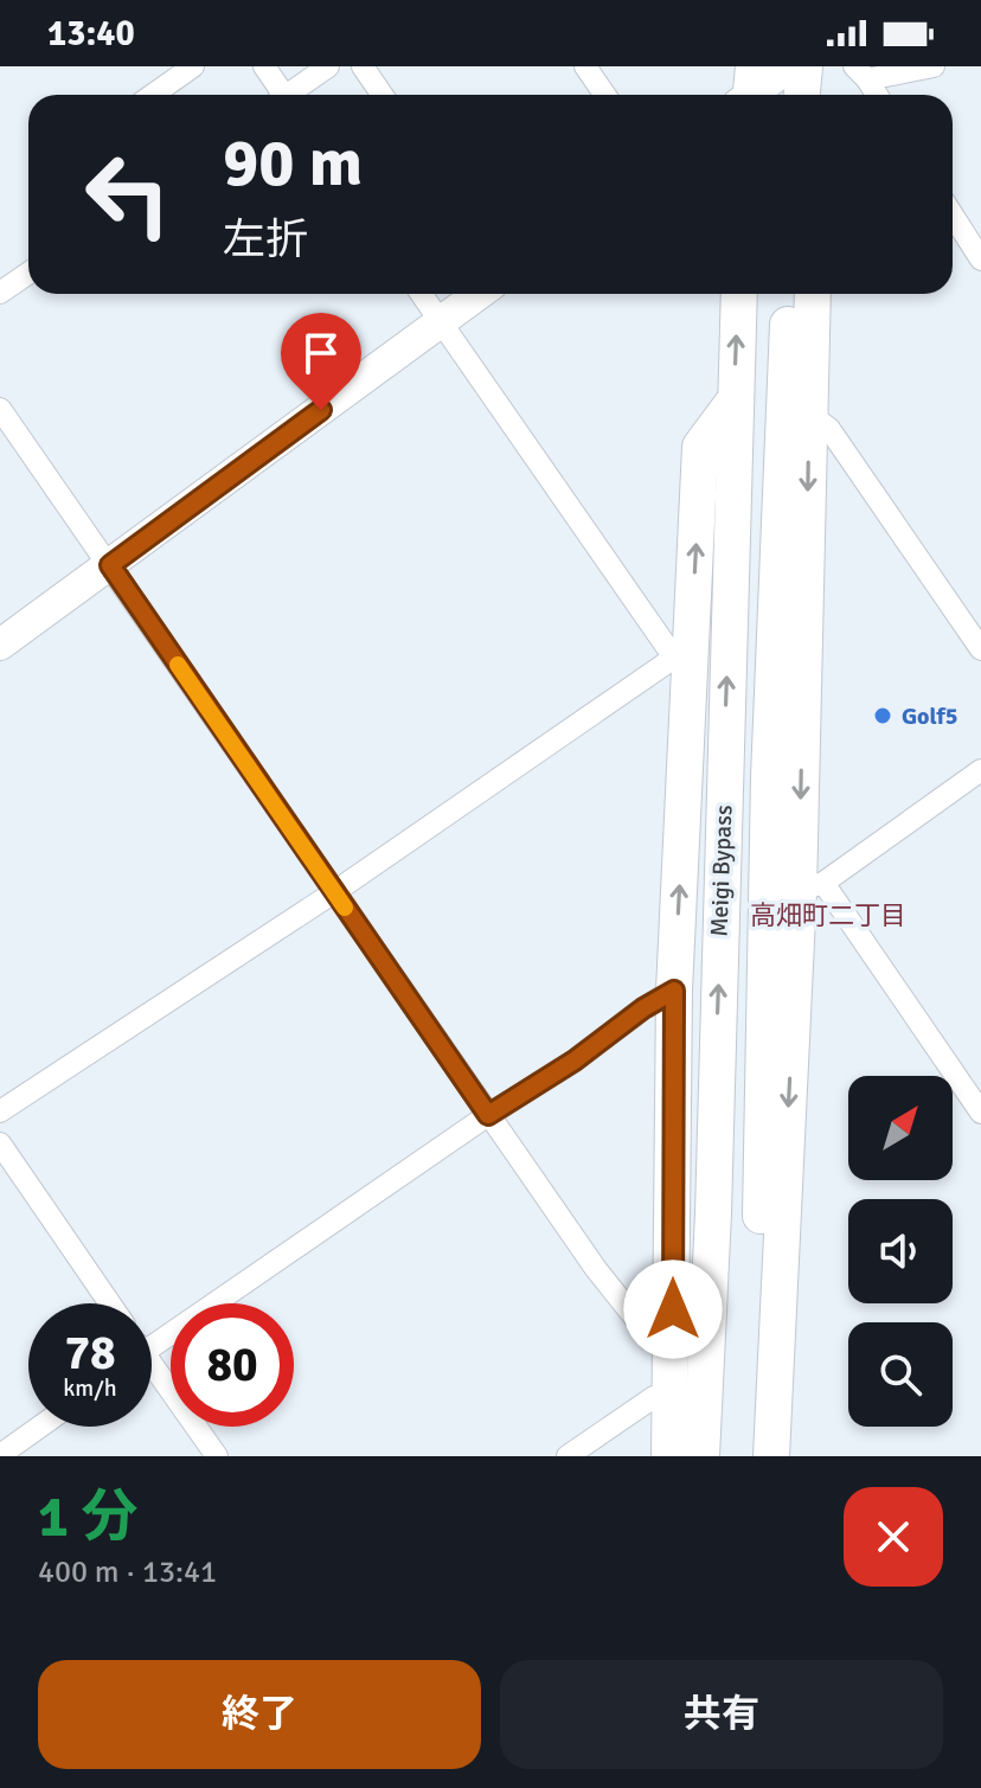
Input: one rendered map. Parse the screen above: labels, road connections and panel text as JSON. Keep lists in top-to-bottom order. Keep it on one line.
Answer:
{"streets":{"highway":["Meigi Bypass"]},"districts":["高畑町二丁目"],"places":["Golf5"],"north":"top right","page":{"status":"13:40","turn":["90 m","左折"],"speed":"78 km/h","limit":"80","heading":["1 分","400 m · 13:41"],"buttons":["終了","共有"]}}
